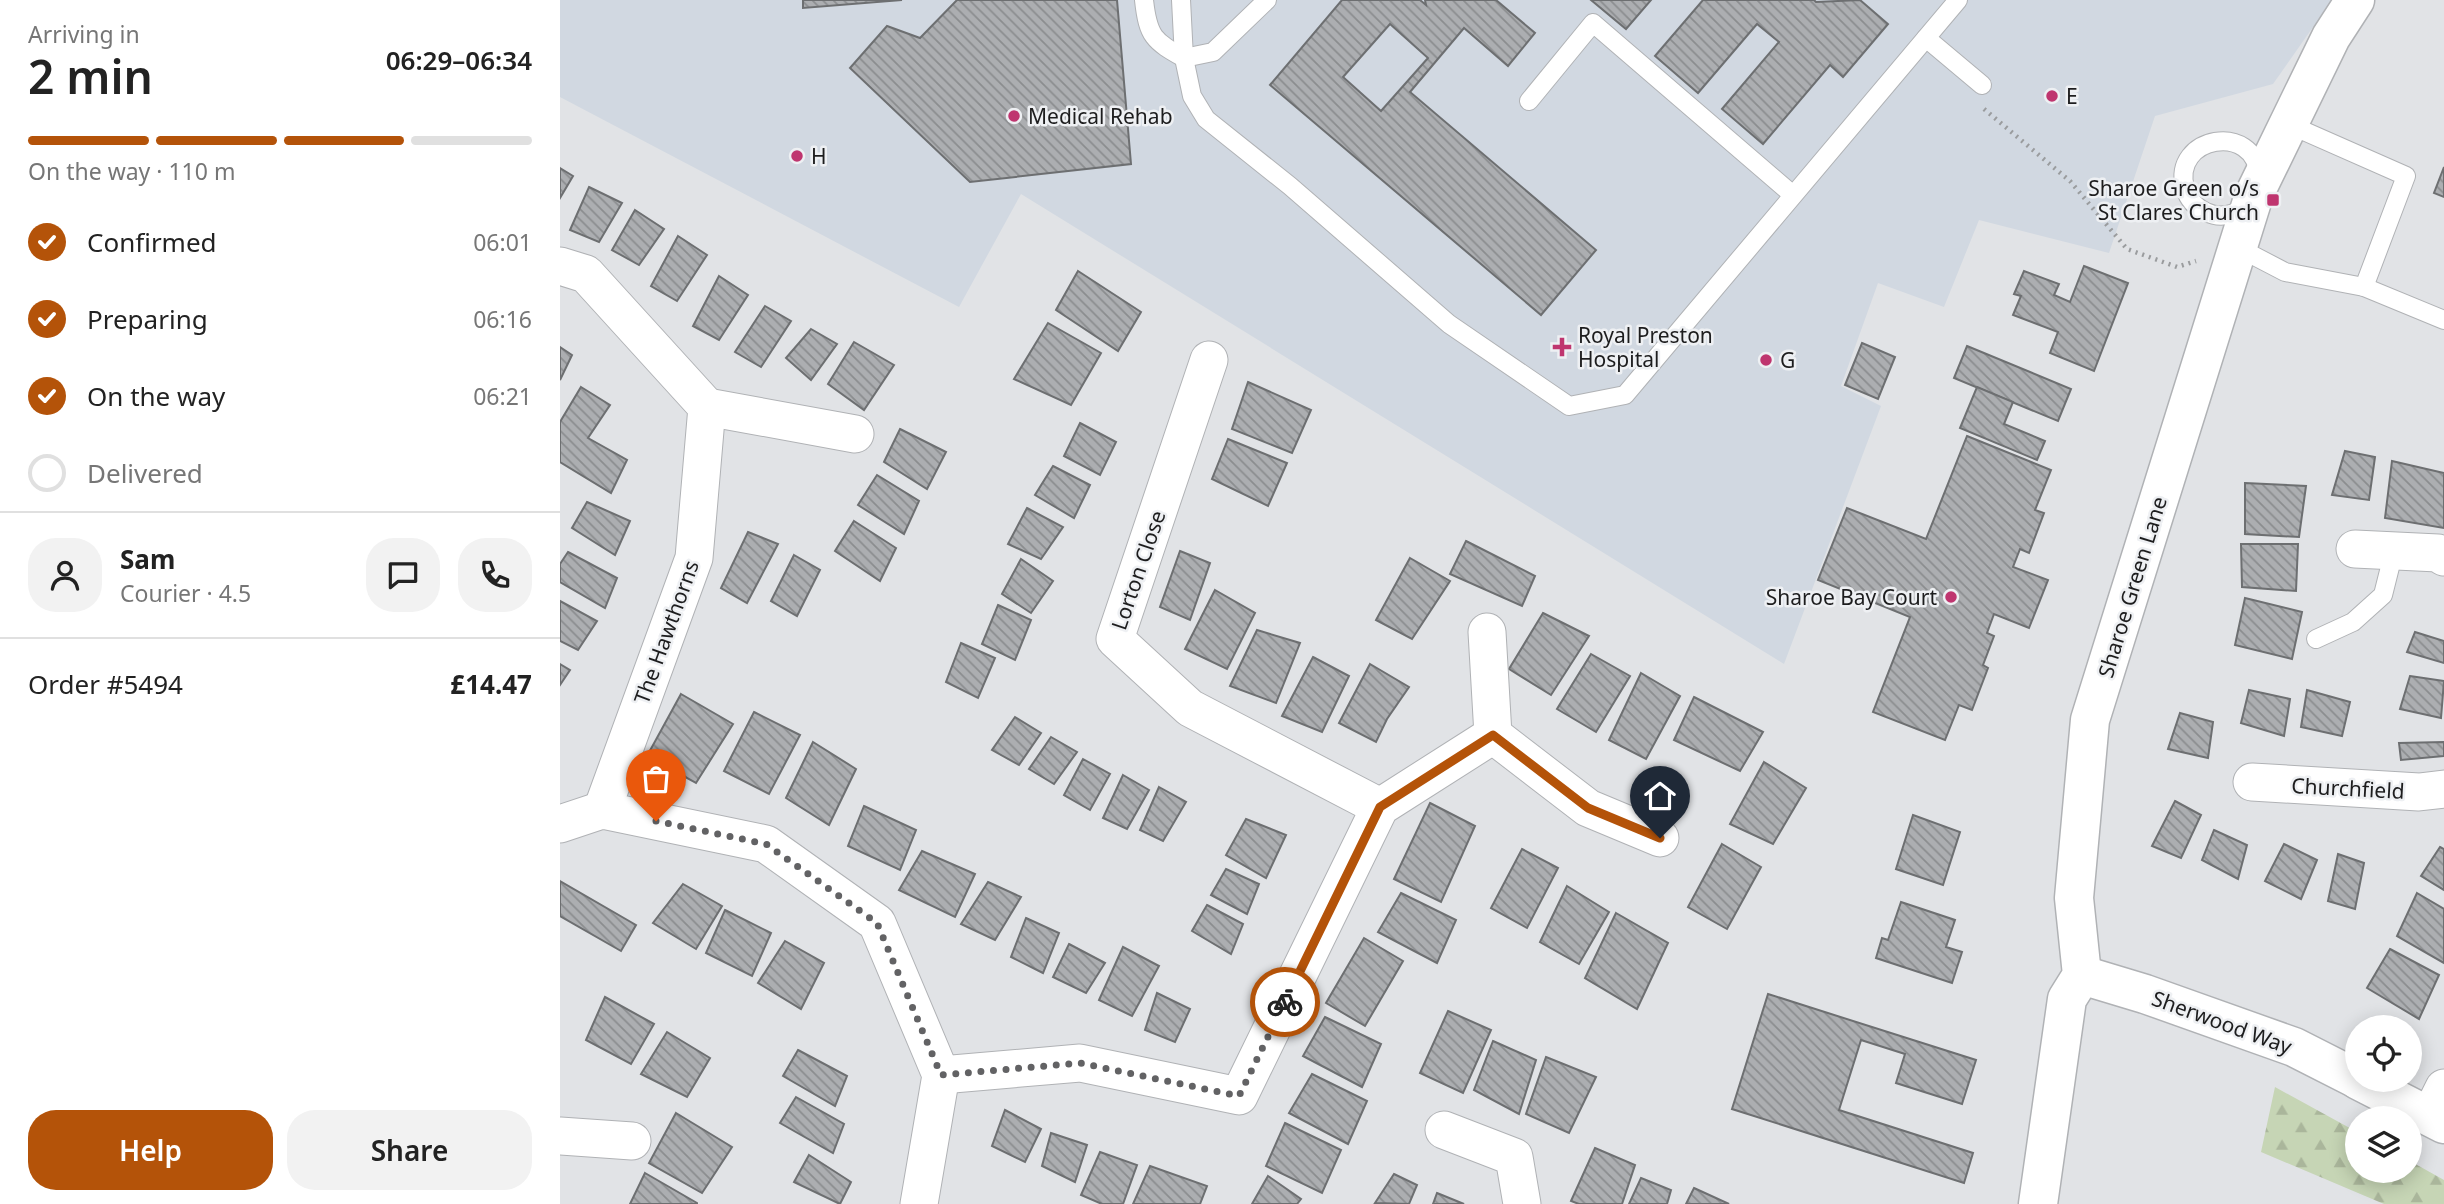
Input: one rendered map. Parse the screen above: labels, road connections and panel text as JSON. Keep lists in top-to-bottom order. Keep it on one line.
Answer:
{"streets":{"street":["Lorton Close","Sharoe Green Lane","The Hawthorns","Churchfield","Sherwood Way"]},"crossings":[["Sharoe Green Lane","Sherwood Way"]],"places":{"other":["E","Medical Rehab","H","G","Sharoe Bay Court"],"transit":["Sharoe Green o/s St Clares Church"],"health":["Royal Preston Hospital"]},"page":{"heading":["2 min","Arriving in","06:29–06:34"],"panel":["Sam","Courier · 4.5","Order #5494","£14.47"],"bar":"On the way · 110 m","list":[["Confirmed","06:01"],["Preparing","06:16"],["On the way","06:21"],"Delivered"],"buttons":["Help","Share"]}}
